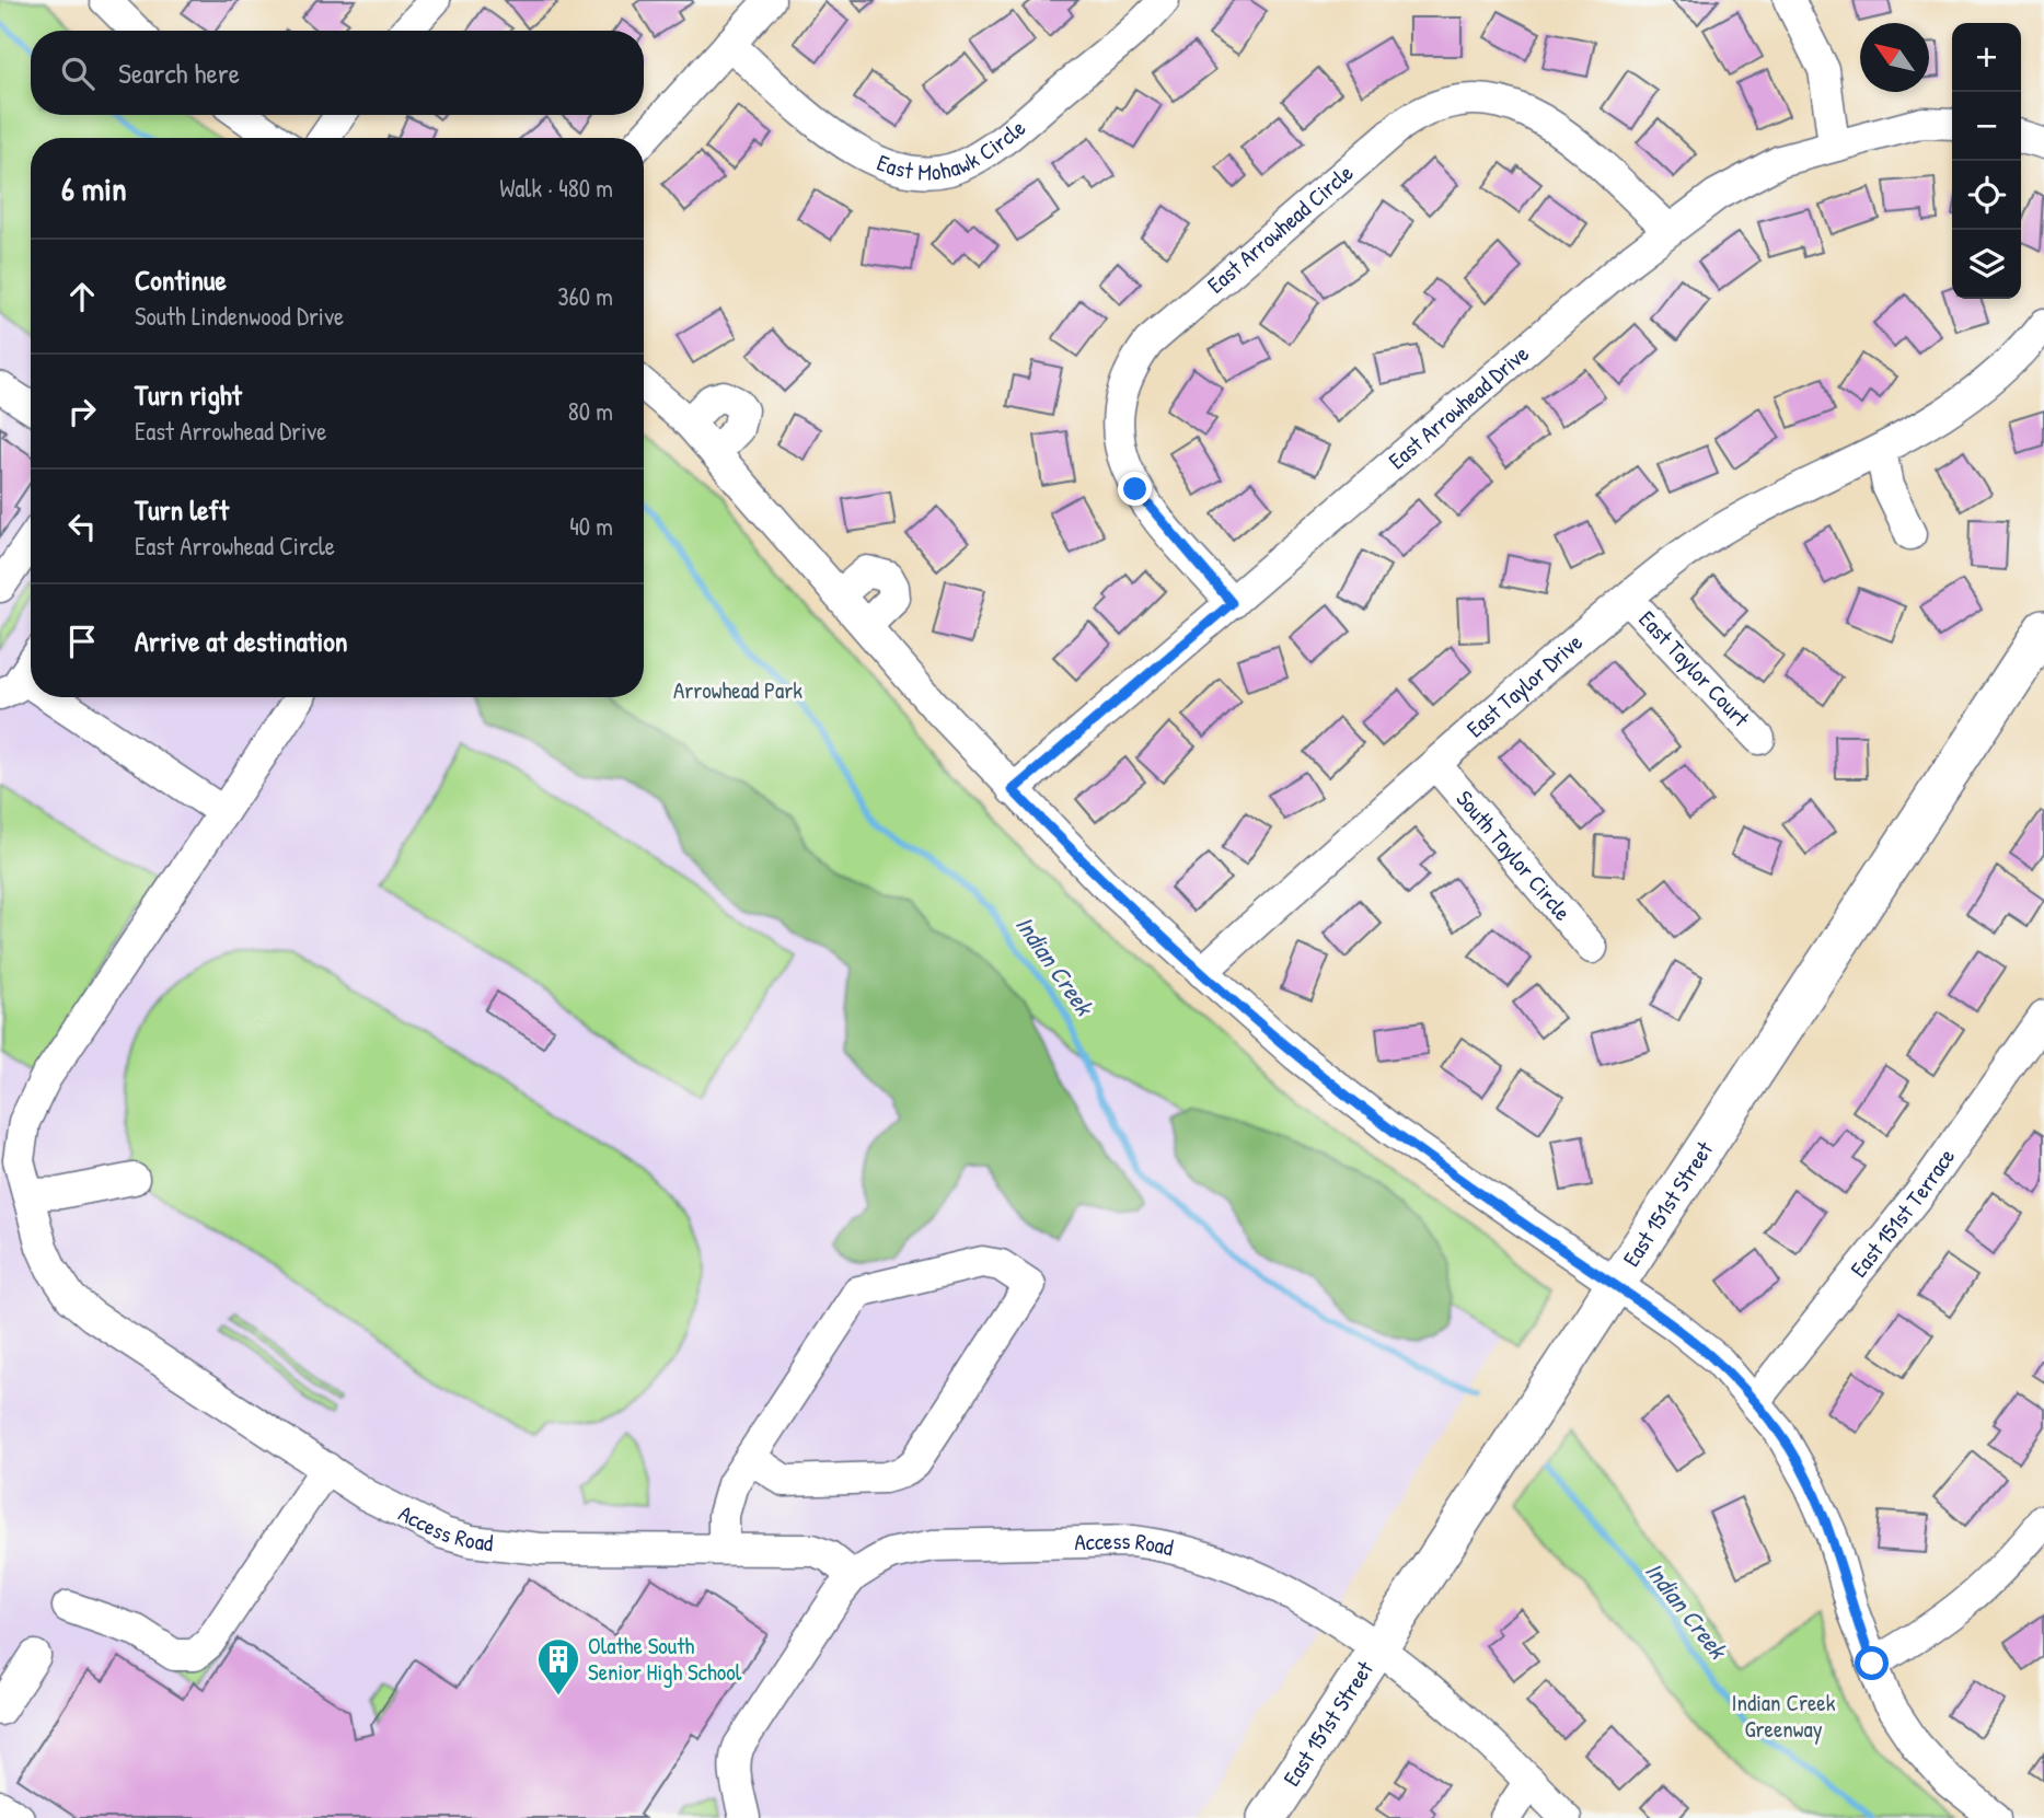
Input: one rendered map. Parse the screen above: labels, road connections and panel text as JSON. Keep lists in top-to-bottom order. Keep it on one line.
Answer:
{"streets":{"main road":["East 151st Street"],"street":["East Mohawk Circle","East Arrowhead Circle","East Arrowhead Drive","East Taylor Court","East Taylor Drive","South Taylor Circle","East 151st Terrace","Access Road"]},"crossings":[["East Arrowhead Circle","East Arrowhead Drive"],["East Taylor Court","East Taylor Drive"],["East Taylor Drive","South Taylor Circle"],["East 151st Street","Access Road"]],"water":["Indian Creek"],"parks":["Arrowhead Park","Indian Creek Greenway"],"places":{"building":["Olathe South Senior High School"]},"north":"top left","page":{"map_buttons":["+","−"],"search":"Search here","heading":["6 min","Walk · 480 m"],"list":[["Continue","South Lindenwood Drive","360 m"],["Turn right","East Arrowhead Drive","80 m"],["Turn left","East Arrowhead Circle","40 m"],"Arrive at destination"]}}
